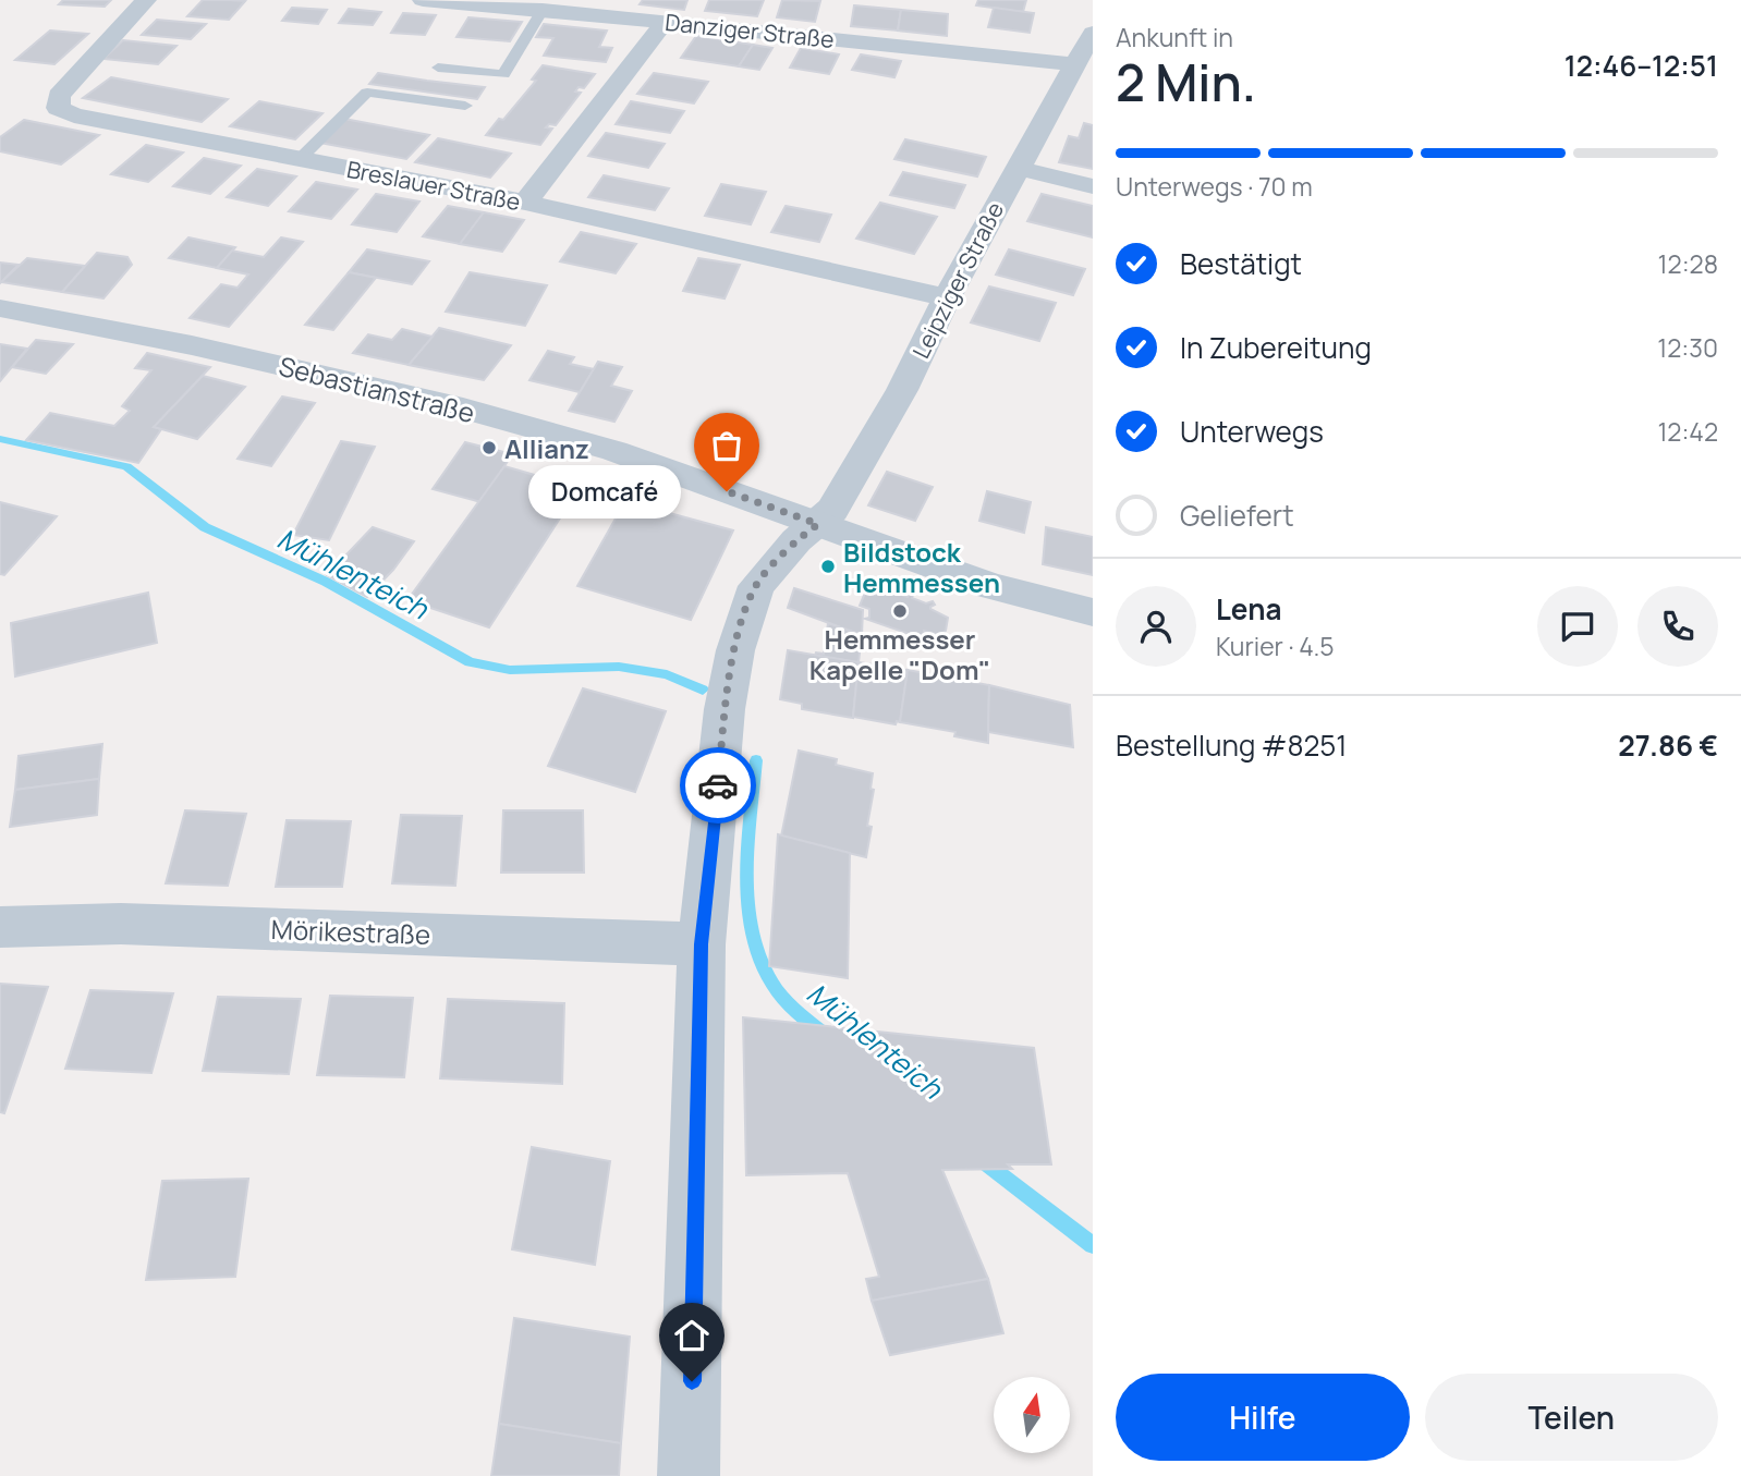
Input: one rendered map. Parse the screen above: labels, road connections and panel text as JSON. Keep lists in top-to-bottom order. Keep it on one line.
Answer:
{"streets":{"street":["Danziger Straße","Breslauer Straße","Leipziger Straße","Sebastianstraße","Mörikestraße"]},"crossings":[["Danziger Straße","Leipziger Straße"],["Breslauer Straße","Leipziger Straße"],["Leipziger Straße","Sebastianstraße"],["Leipziger Straße","Mörikestraße"]],"water":["Mühlenteich"],"places":["Allianz","Domcafé","Bildstock Hemmessen","Hemmesser Kapelle \"Dom\""],"north":"top","page":{"heading":["2 Min.","Ankunft in","12:46–12:51"],"panel":["Lena","Kurier · 4.5","Bestellung #8251","27.86 €"],"bar":"Unterwegs · 70 m","list":[["Bestätigt","12:28"],["In Zubereitung","12:30"],["Unterwegs","12:42"],"Geliefert"],"bubble":"Domcafé","buttons":["Hilfe","Teilen"]}}
